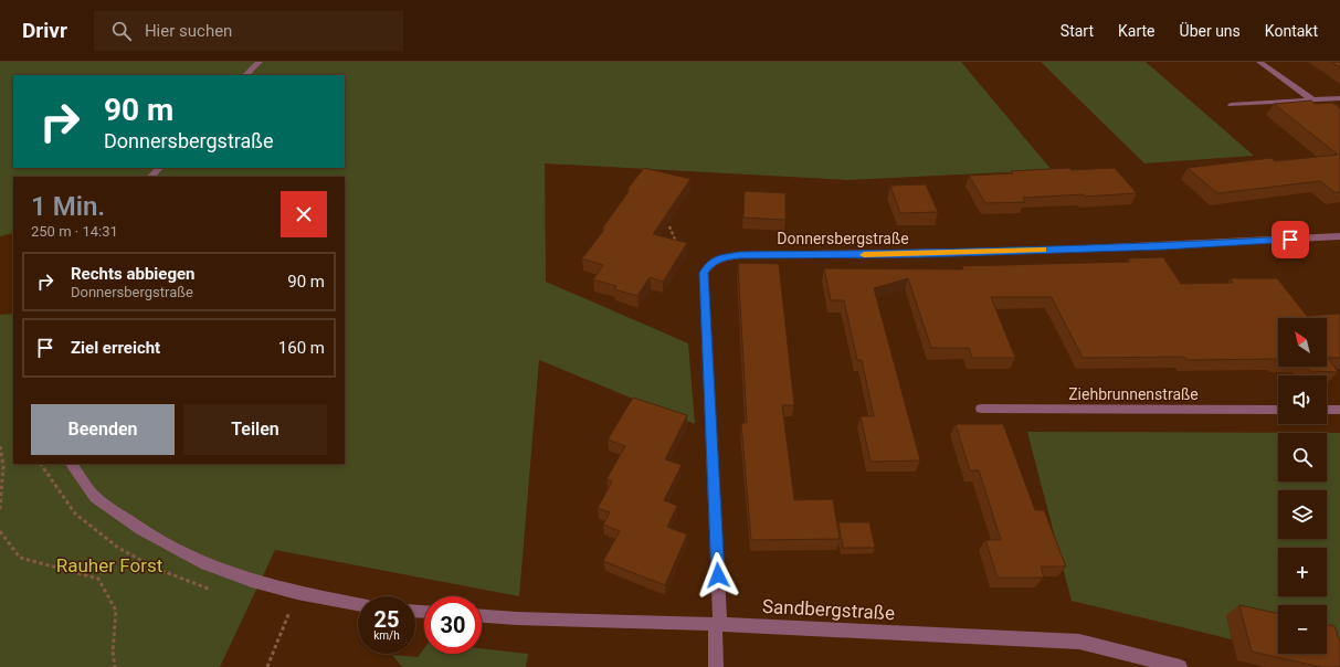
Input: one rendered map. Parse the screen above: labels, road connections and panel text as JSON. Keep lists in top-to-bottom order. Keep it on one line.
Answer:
{"streets":{"street":["Donnersbergstraße","Ziehbrunnenstraße","Sandbergstraße"]},"crossings":[["Donnersbergstraße","Sandbergstraße"]],"parks":["Rauher Forst"],"north":"top left","page":{"header":"Drivr","search":"Hier suchen","nav":["Start","Karte","Über uns","Kontakt"],"turn":["90 m","Donnersbergstraße"],"heading":["1 Min.","250 m · 14:31"],"list":[{"name":"Rechts abbiegen","note":"Donnersbergstraße","value":"90 m"},{"name":"Ziel erreicht","value":"160 m"}],"map_buttons":["+","−"],"buttons":["Beenden","Teilen"],"speed":"25 km/h","limit":"30"}}
